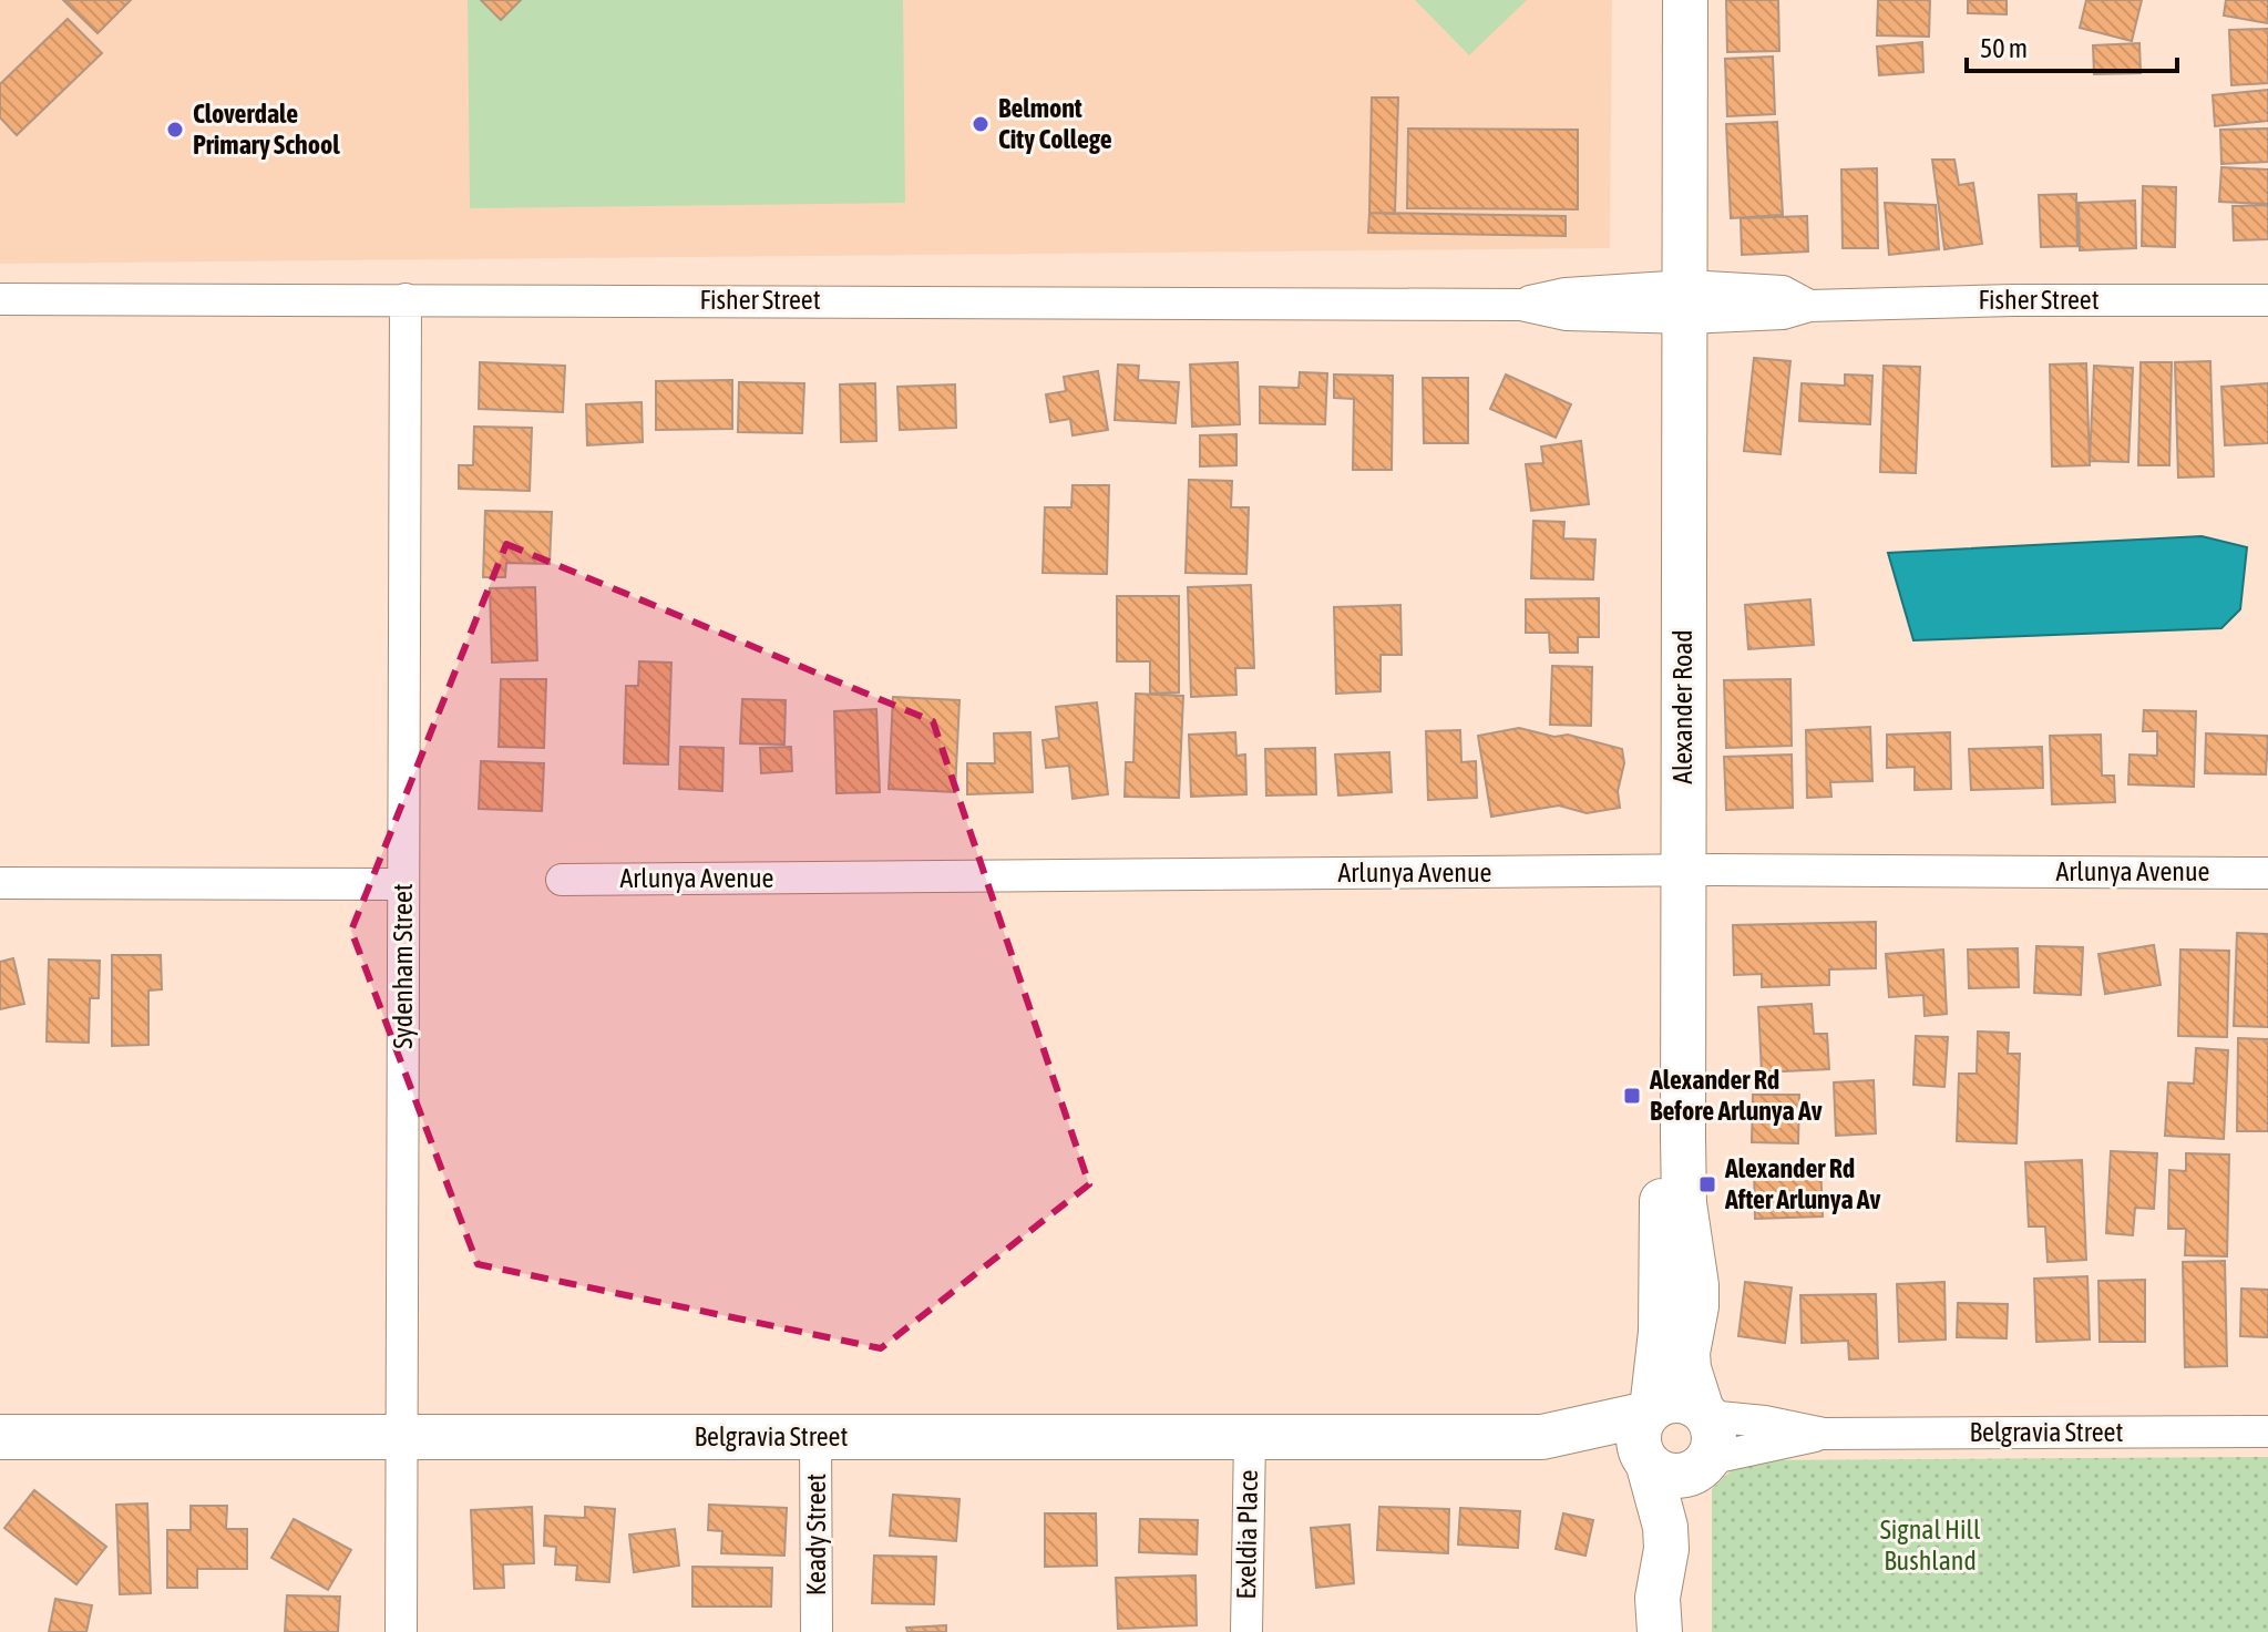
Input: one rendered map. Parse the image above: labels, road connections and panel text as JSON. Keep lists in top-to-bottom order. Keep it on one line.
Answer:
{"streets":{"main road":["Alexander Road","Belgravia Street"],"street":["Fisher Street","Arlunya Avenue","Sydenham Street","Keady Street","Exeldia Place"]},"crossings":[["Fisher Street","Alexander Road"],["Fisher Street","Sydenham Street"],["Alexander Road","Arlunya Avenue"],["Alexander Road","Belgravia Street"],["Sydenham Street","Belgravia Street"],["Belgravia Street","Keady Street"],["Belgravia Street","Exeldia Place"]],"parks":["Signal Hill Bushland"],"places":{"other":["Belmont City College","Cloverdale Primary School"],"transit":["Alexander Rd Before Arlunya Av","Alexander Rd After Arlunya Av"]},"scale_bar":"50 m"}
